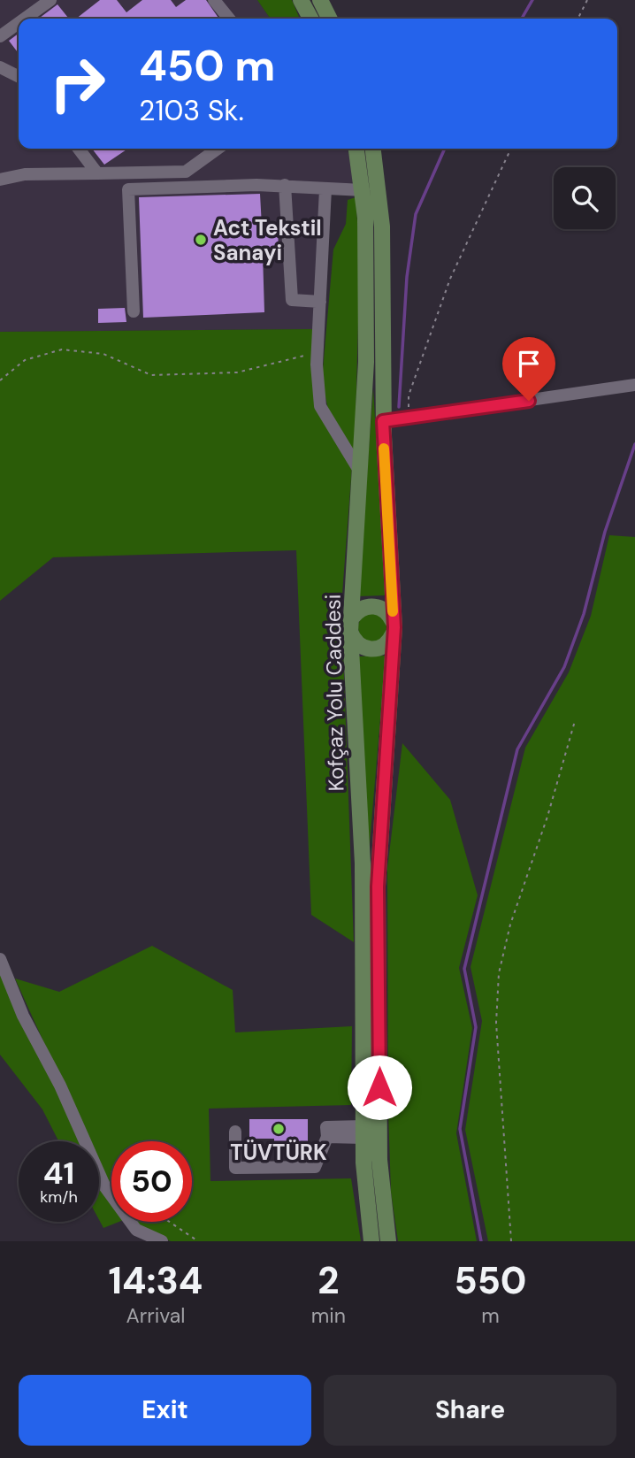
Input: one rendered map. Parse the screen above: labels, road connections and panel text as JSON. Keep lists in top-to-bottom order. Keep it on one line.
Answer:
{"streets":{"main road":["Kofçaz Yolu Caddesi"]},"places":["Act Tekstil Sanayi","TÜVTÜRK"],"page":{"turn":["450 m","2103 Sk."],"speed":"41 km/h","limit":"50","eta":["14:34","Arrival","2","min","550","m"],"buttons":["Exit","Share"]}}
